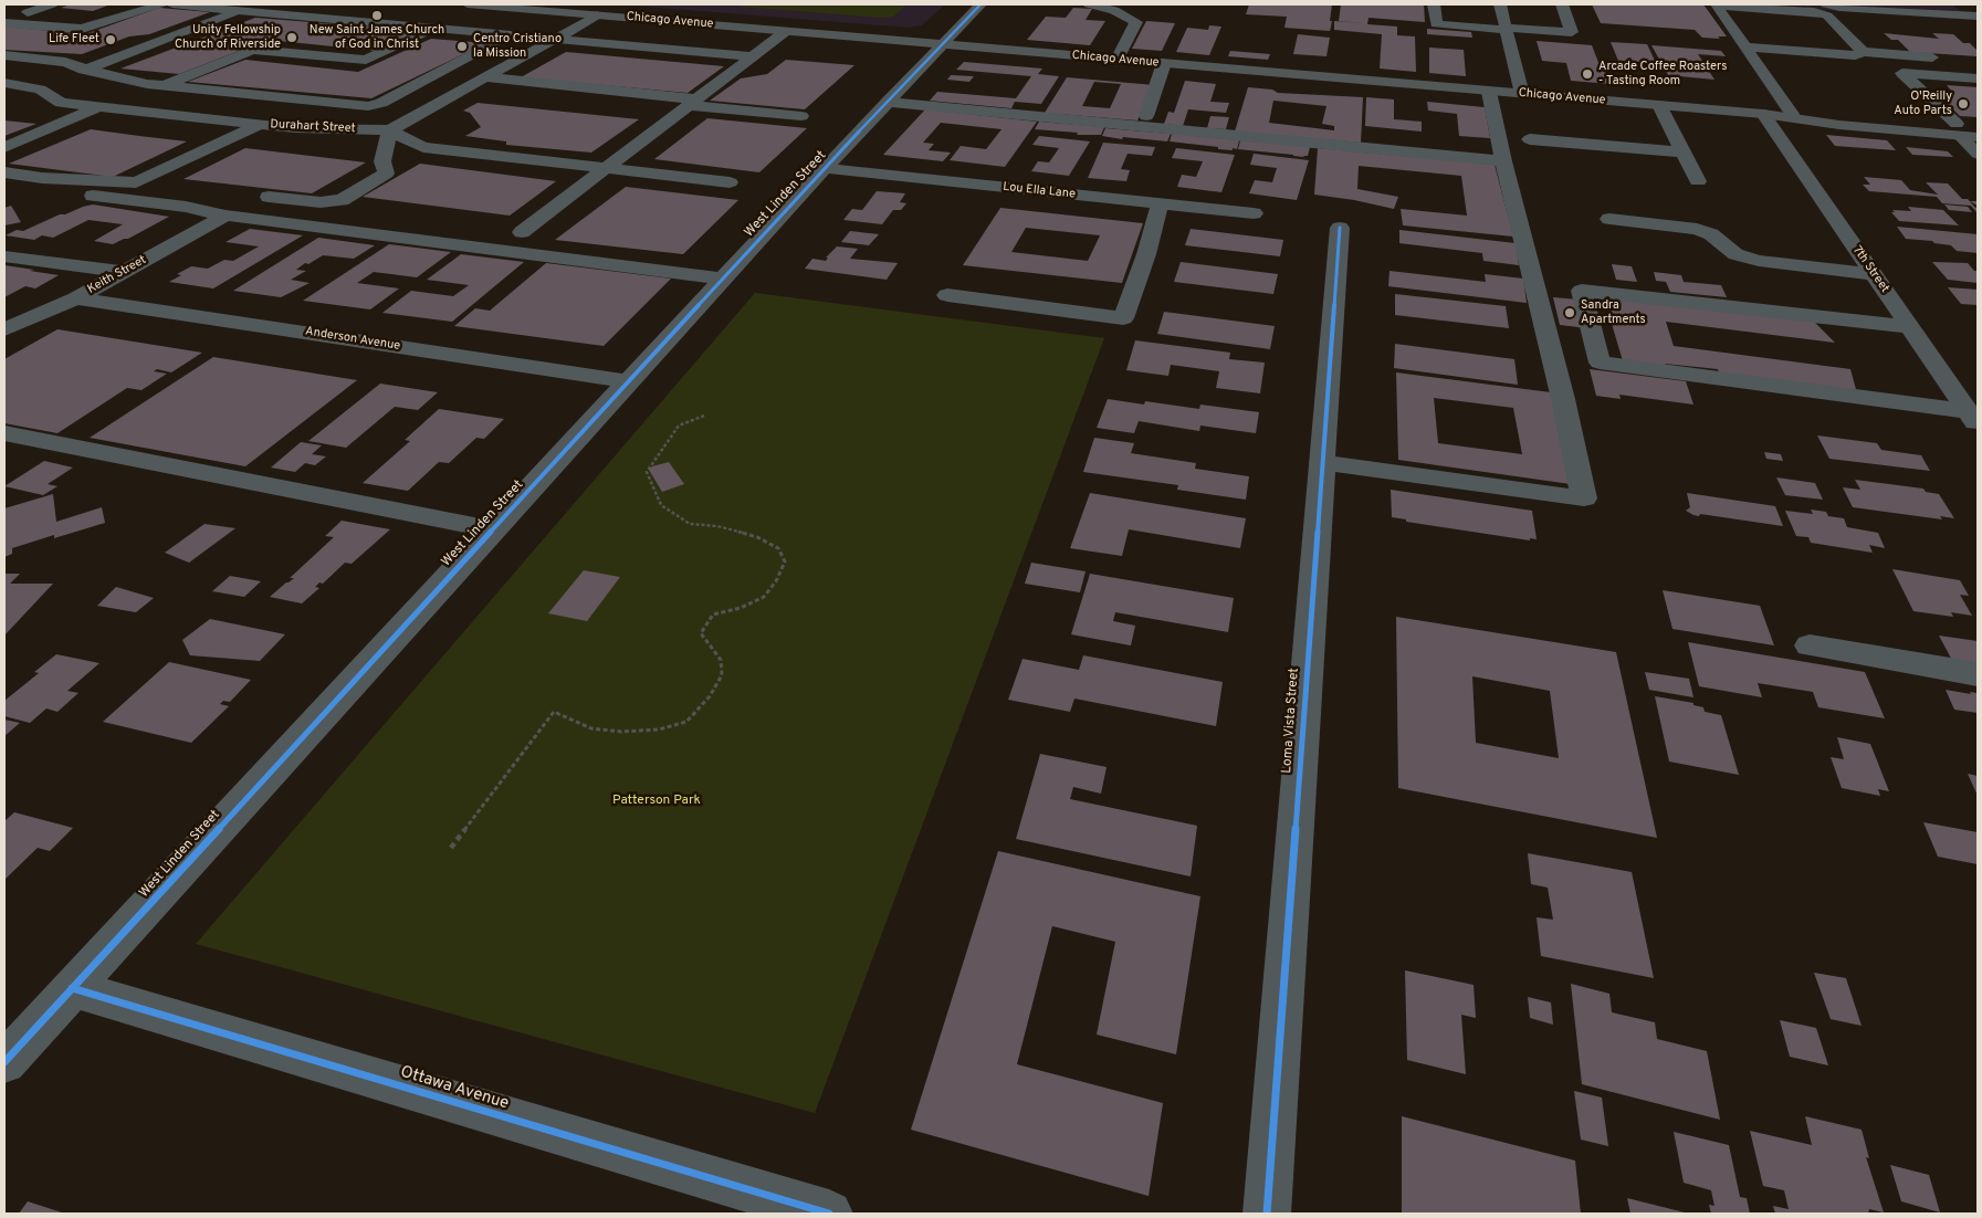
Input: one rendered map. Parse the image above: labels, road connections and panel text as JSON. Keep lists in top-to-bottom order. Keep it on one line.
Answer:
{"streets":{"main road":["Chicago Avenue","West Linden Street"],"street":["Durahart Street","Lou Ella Lane","7th Street","Keith Street","Anderson Avenue","Loma Vista Street","Ottawa Avenue"]},"crossings":[["Chicago Avenue","West Linden Street"],["Chicago Avenue","7th Street"],["Lou Ella Lane","West Linden Street"],["West Linden Street","Anderson Avenue"],["West Linden Street","Ottawa Avenue"],["Keith Street","Anderson Avenue"]],"parks":["Patterson Park"],"places":["New Saint James Church of God in Christ","Unity Fellowship Church of Riverside","Life Fleet","Centro Cristiano la Mission","Arcade Coffee Roasters - Tasting Room","O'Reilly Auto Parts","Sandra Apartments"]}
